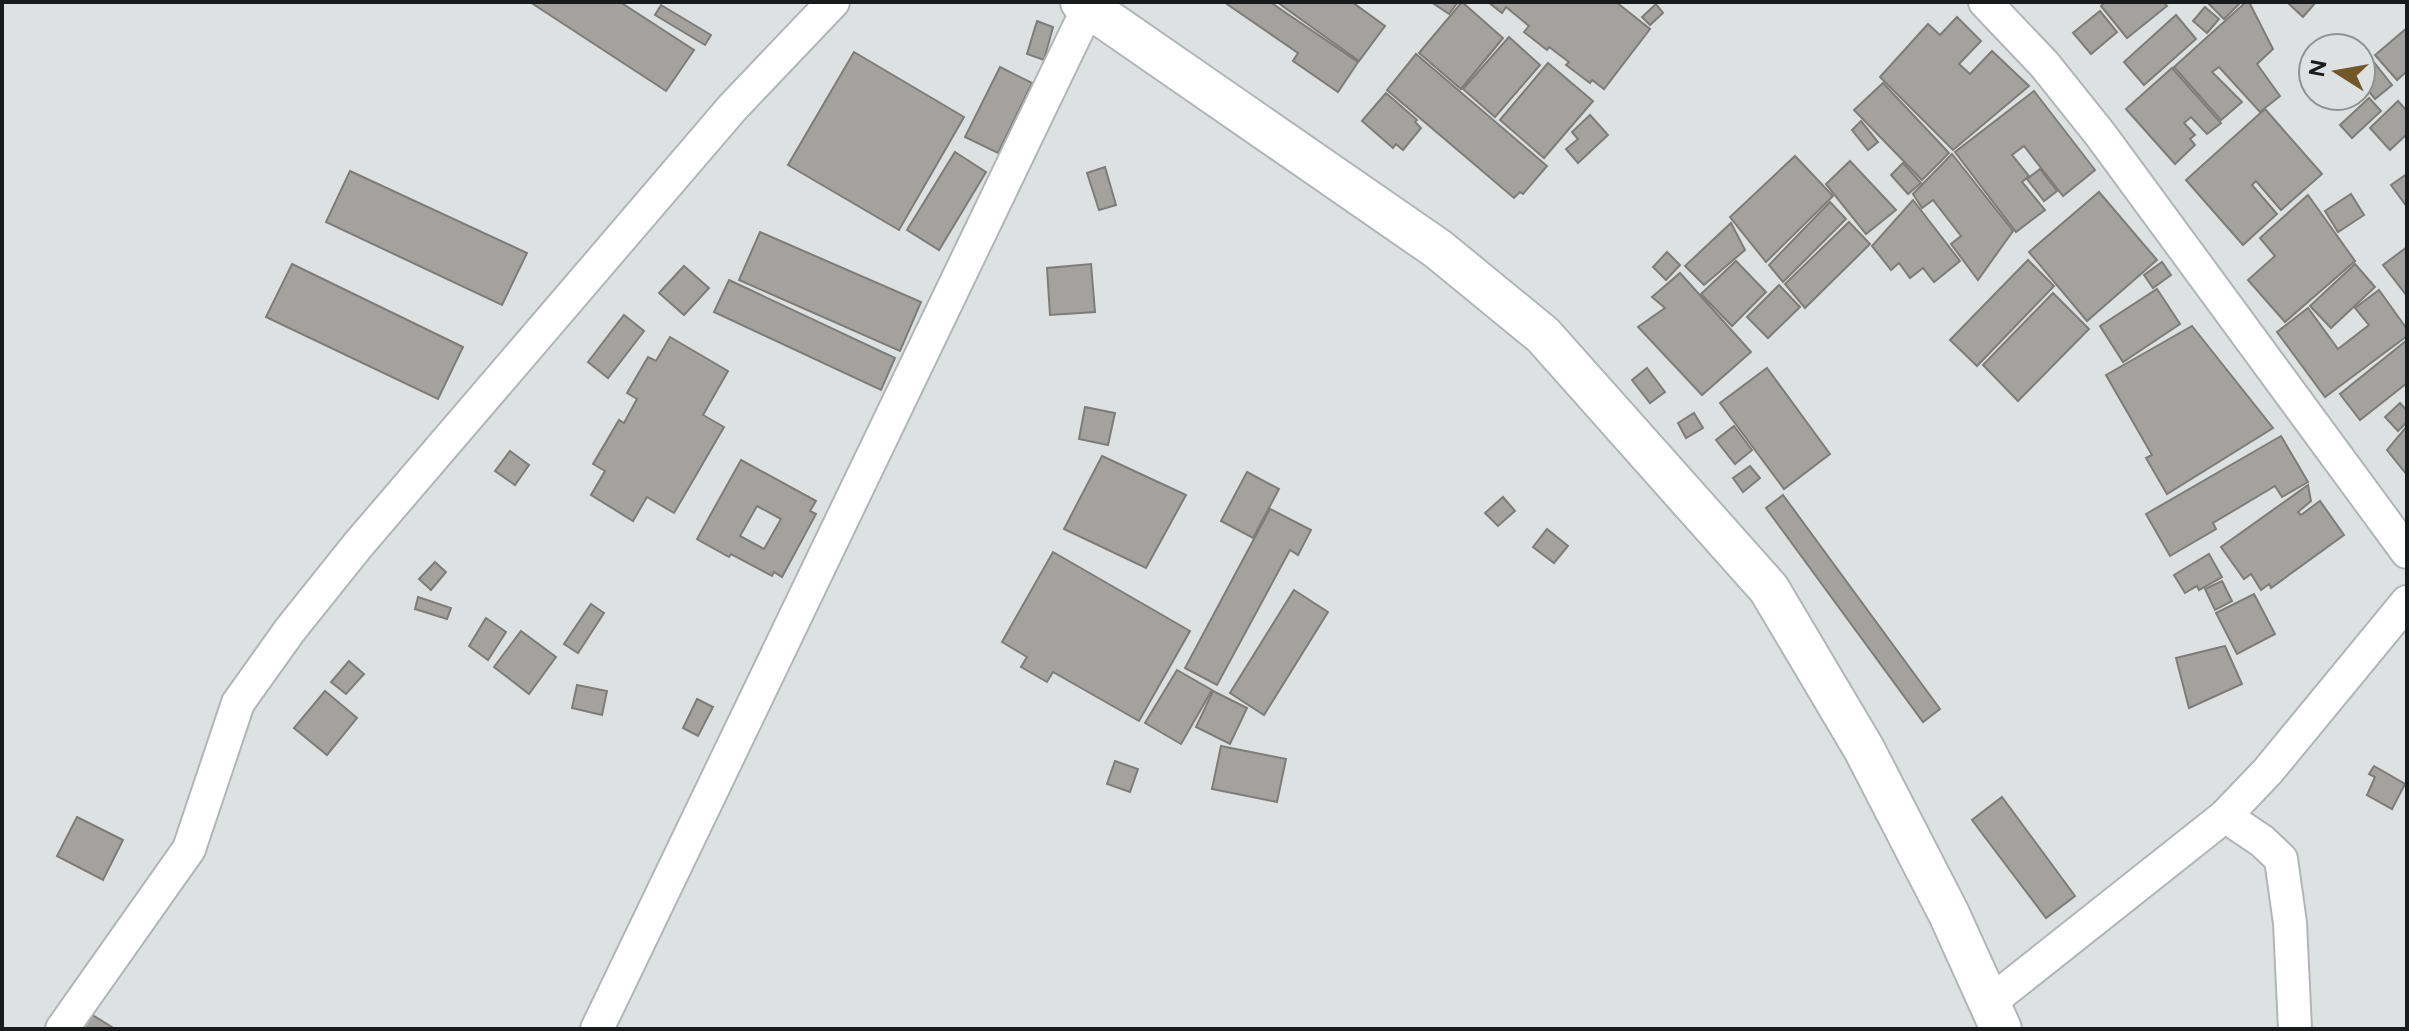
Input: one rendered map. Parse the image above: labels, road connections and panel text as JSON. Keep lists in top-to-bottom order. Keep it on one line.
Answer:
{"north":"left"}
